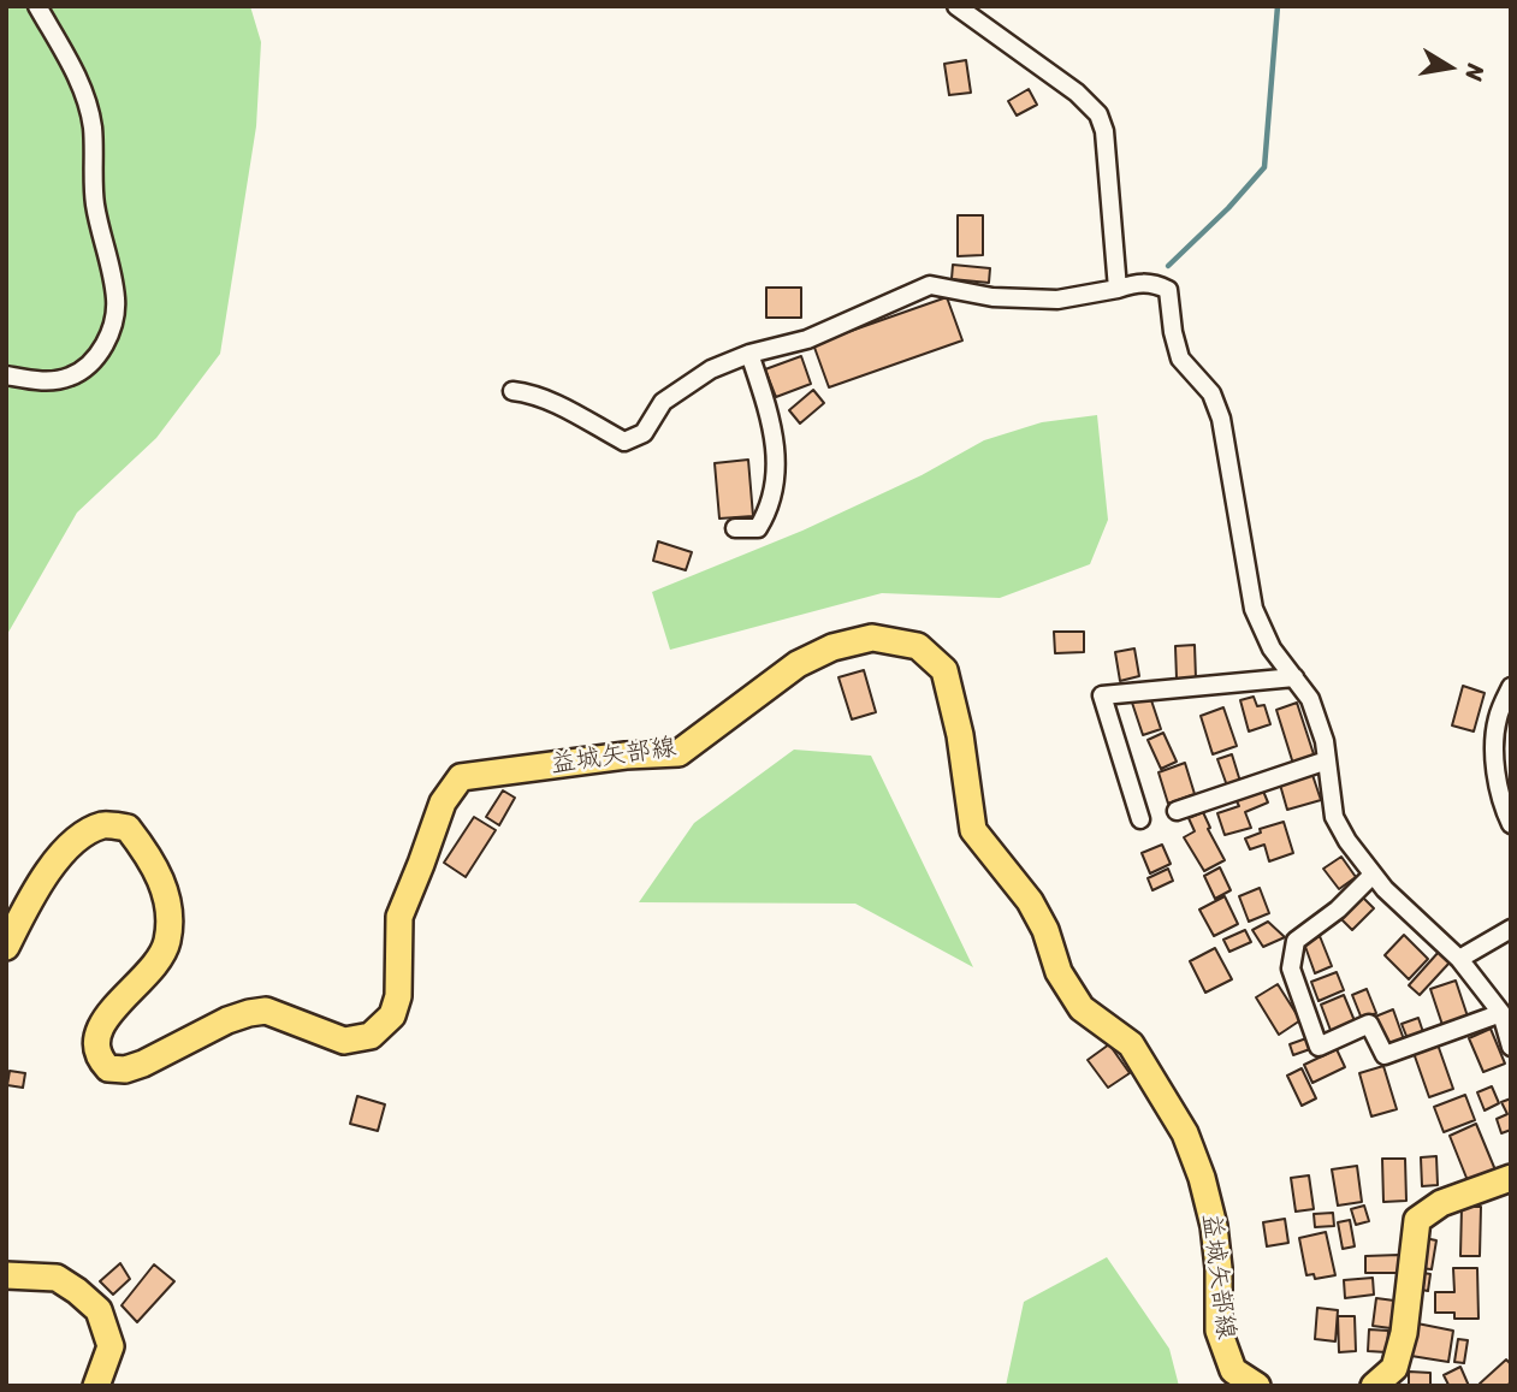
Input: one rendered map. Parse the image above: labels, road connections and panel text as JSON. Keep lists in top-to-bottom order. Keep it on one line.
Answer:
{"streets":{"main road":["益城矢部線"]},"north":"right"}
